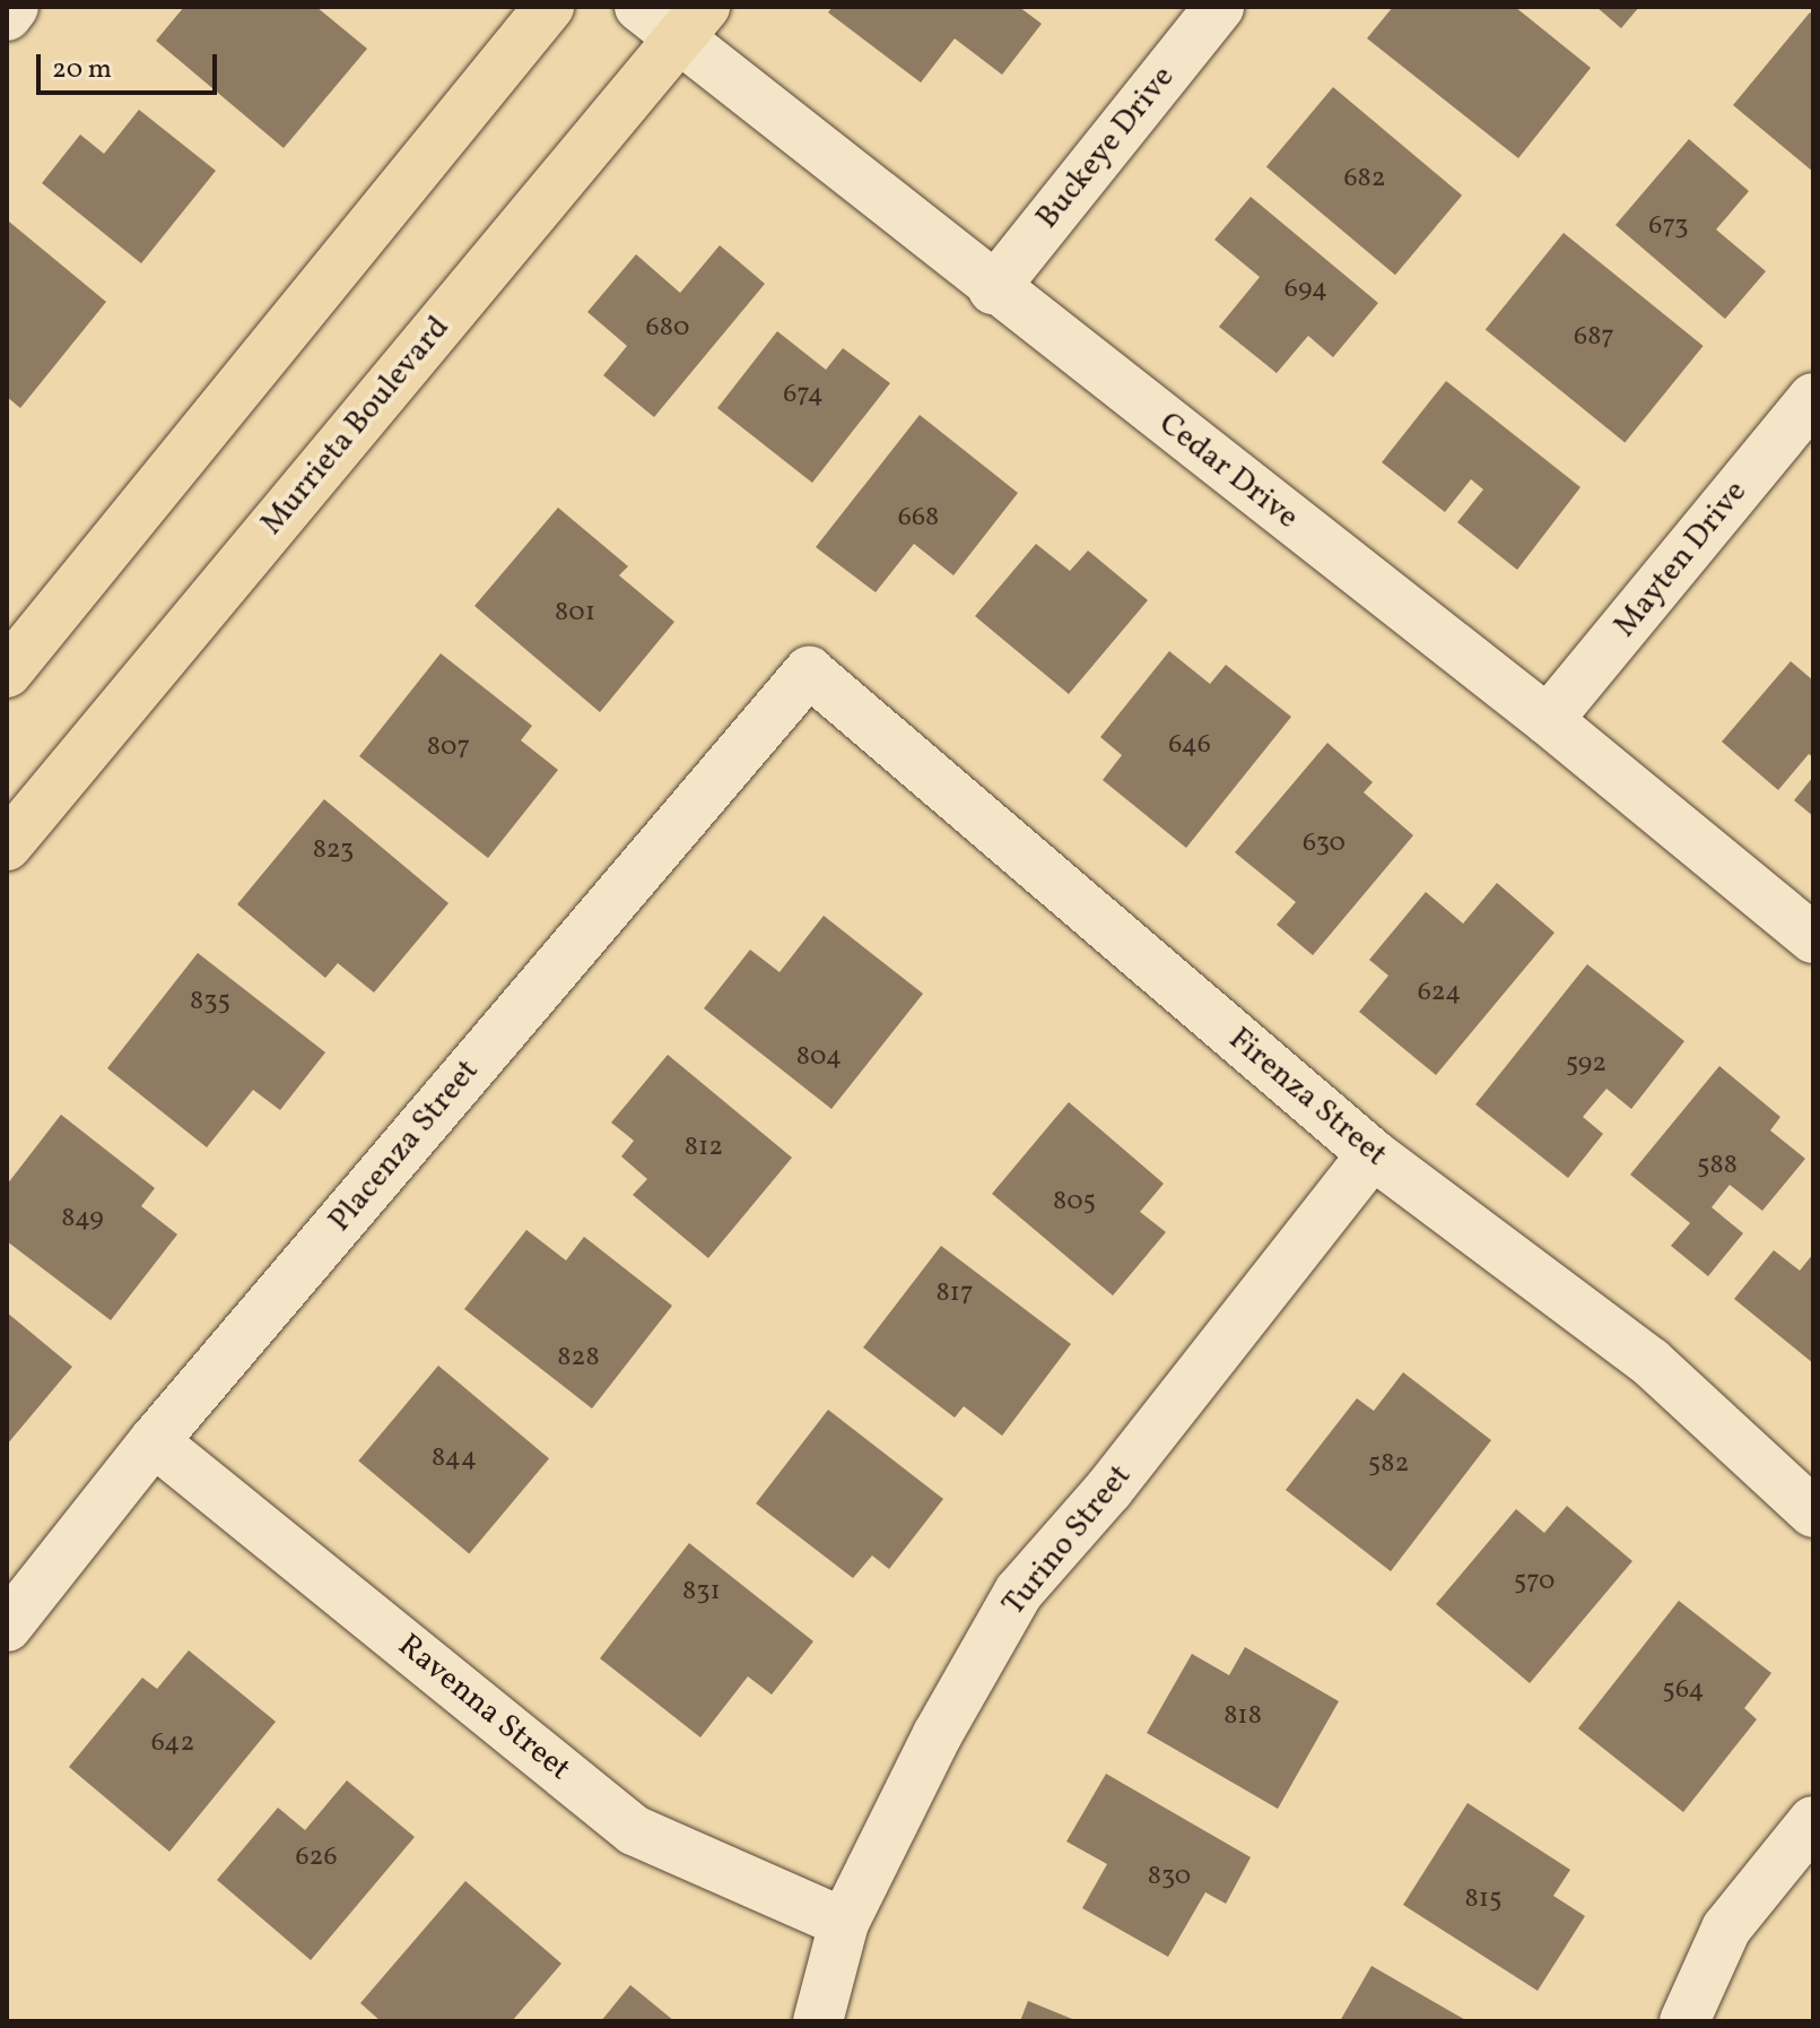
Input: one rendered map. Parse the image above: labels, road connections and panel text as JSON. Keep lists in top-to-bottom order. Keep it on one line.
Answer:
{"streets":{"main road":["Murrieta Boulevard"],"street":["Buckeye Drive","Cedar Drive","Mayten Drive","Firenza Street","Placenza Street","Turino Street","Ravenna Street"]},"crossings":[["Buckeye Drive","Cedar Drive"],["Murrieta Boulevard","Cedar Drive"],["Cedar Drive","Mayten Drive"],["Firenza Street","Placenza Street"],["Firenza Street","Turino Street"],["Placenza Street","Ravenna Street"],["Turino Street","Ravenna Street"]],"house_numbers":["682","673","694","680","687","674","668","801","646","807","630","823","624","835","804","592","812","588","805","849","817","828","844","582","570","831","564","818","642","626","830","815"],"scale_bar":"20 m"}
